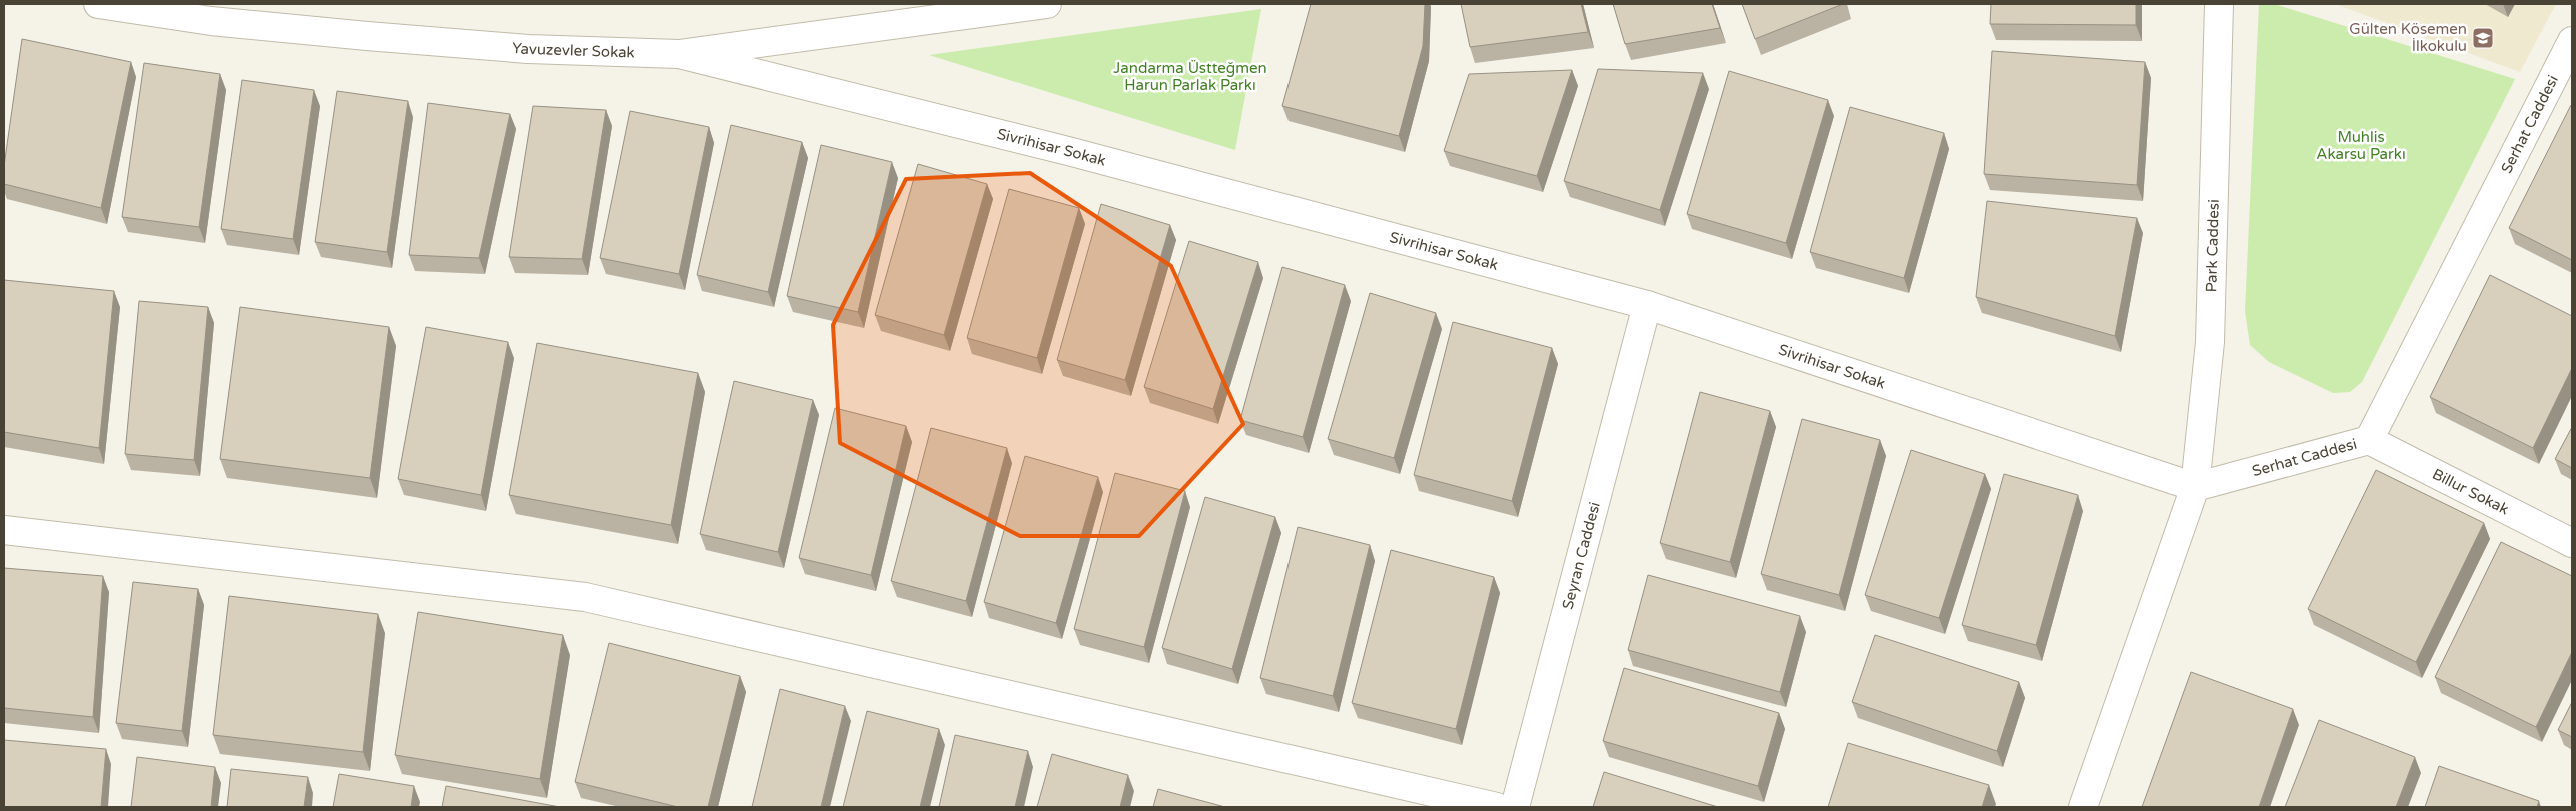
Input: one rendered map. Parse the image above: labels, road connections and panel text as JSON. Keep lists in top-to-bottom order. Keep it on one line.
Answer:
{"streets":{"street":["Yavuzevler Sokak","Serhat Caddesi","Sivrihisar Sokak","Park Caddesi","Billur Sokak","Seyran Caddesi"]},"crossings":[["Yavuzevler Sokak","Sivrihisar Sokak"],["Serhat Caddesi","Sivrihisar Sokak"],["Serhat Caddesi","Park Caddesi"],["Serhat Caddesi","Billur Sokak"],["Sivrihisar Sokak","Park Caddesi"],["Sivrihisar Sokak","Seyran Caddesi"]],"parks":["Jandarma Üstteğmen Harun Parlak Parkı","Muhlis Akarsu Parkı"],"places":{"school or university":["Gülten Kösemen İlkokulu"]}}
